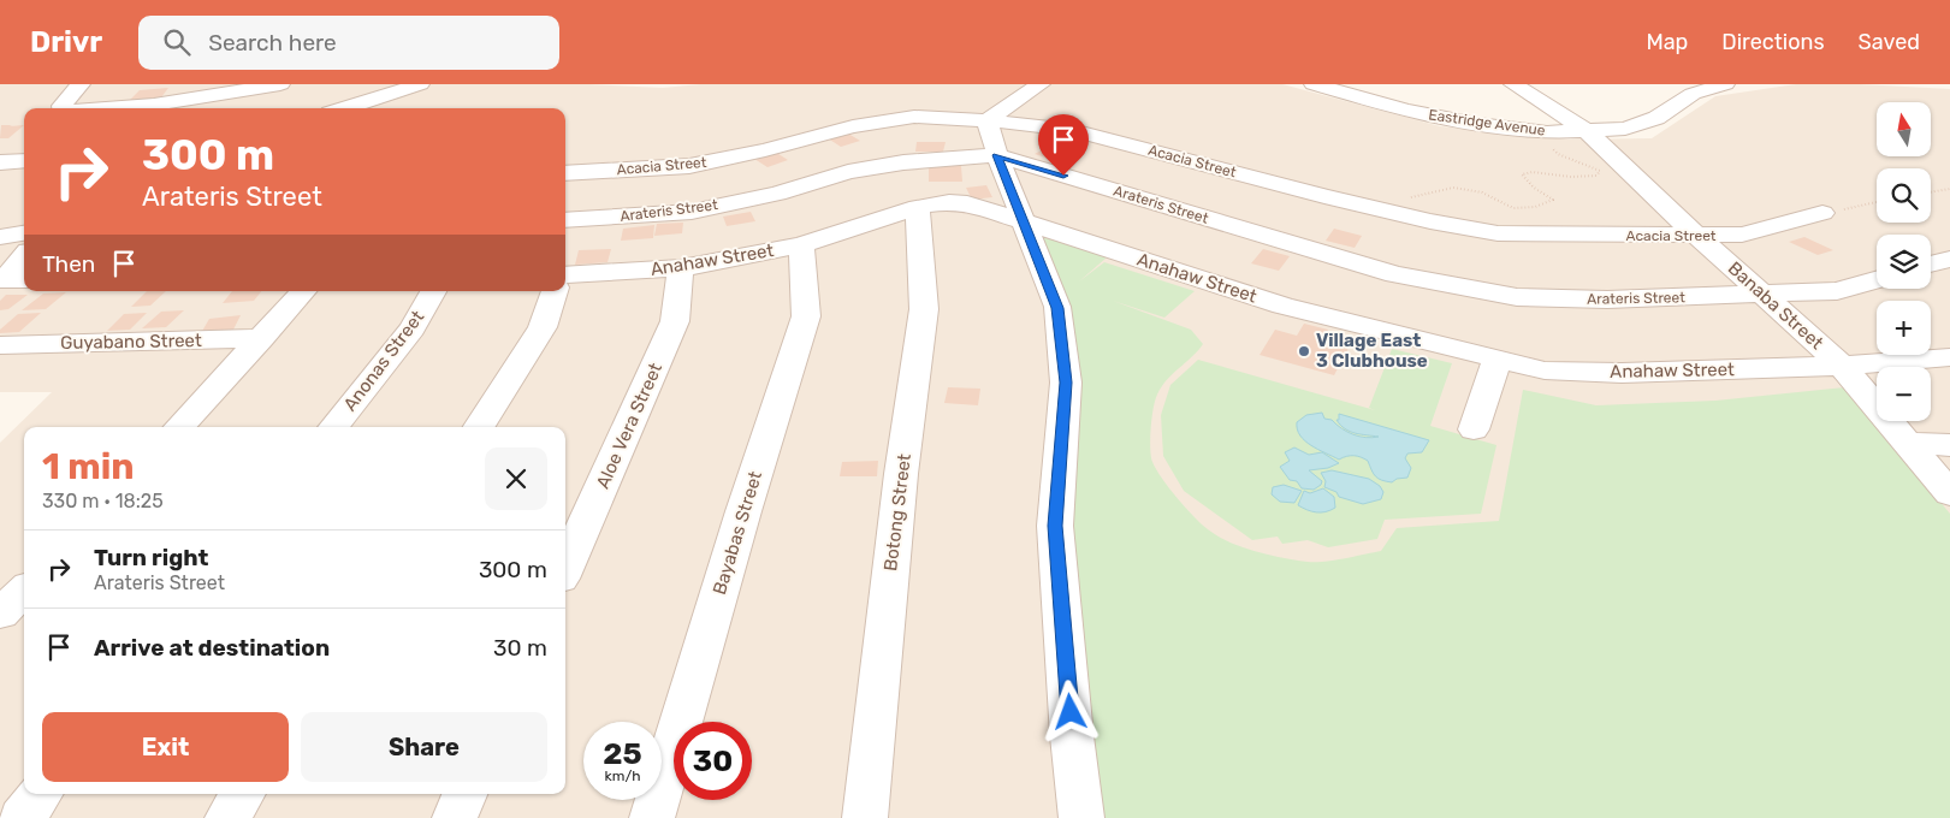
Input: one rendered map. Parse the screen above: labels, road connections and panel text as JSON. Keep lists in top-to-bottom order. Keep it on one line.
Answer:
{"streets":{"street":["Eastridge Avenue","Acacia Street","Arateris Street","Anahaw Street","Banaba Street","Guyabano Street","Anonas Street","Aloe Vera Street","Botong Street","Bayabas Street"]},"crossings":[["Eastridge Avenue","Banaba Street"],["Acacia Street","Banaba Street"],["Arateris Street","Banaba Street"],["Anahaw Street","Banaba Street"],["Anahaw Street","Aloe Vera Street"],["Anahaw Street","Botong Street"],["Anahaw Street","Bayabas Street"]],"places":["Village East 3 Clubhouse"],"north":"top","page":{"header":"Drivr","search":"Search here","nav":["Map","Directions","Saved"],"map_buttons":["+","−"],"turn":["300 m","Arateris Street"],"then":"Then","heading":["1 min","330 m · 18:25"],"list":[{"name":"Turn right","note":"Arateris Street","value":"300 m"},{"name":"Arrive at destination","value":"30 m"}],"buttons":["Exit","Share"],"speed":"25 km/h","limit":"30"}}
